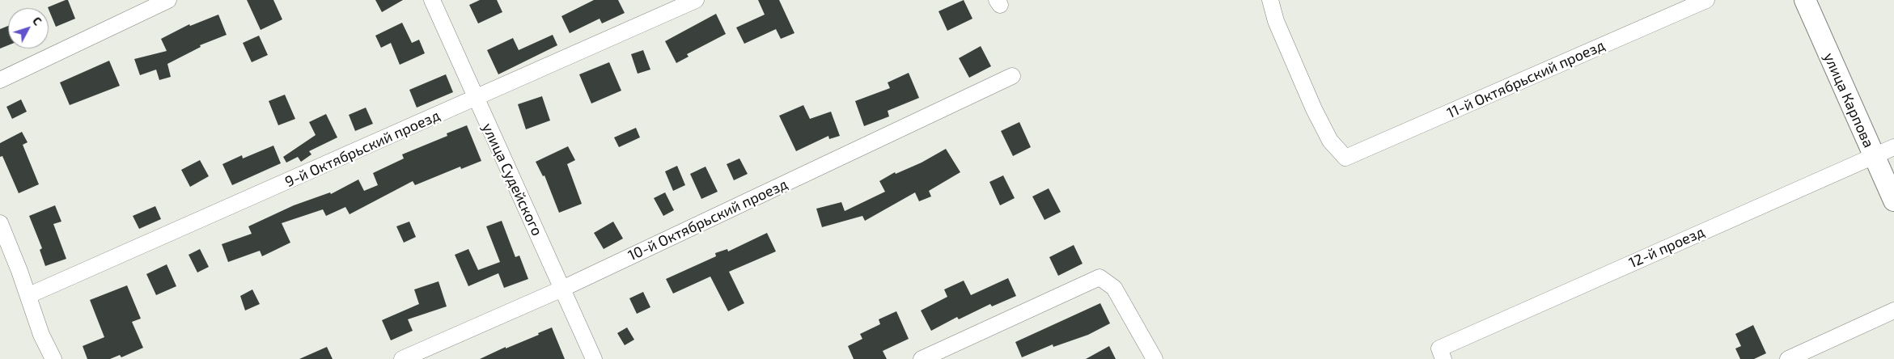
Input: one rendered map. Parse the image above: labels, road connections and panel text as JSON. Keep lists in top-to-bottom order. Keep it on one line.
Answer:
{"streets":{"main road":["улица Карпова"],"street":["11-й Октябрьский проезд","9-й Октябрьский проезд","улица Судейского","10-й Октябрьский проезд","12-й проезд"]},"crossings":[["улица Карпова","12-й проезд"],["9-й Октябрьский проезд","улица Судейского"],["улица Судейского","10-й Октябрьский проезд"]],"north":"top right"}
